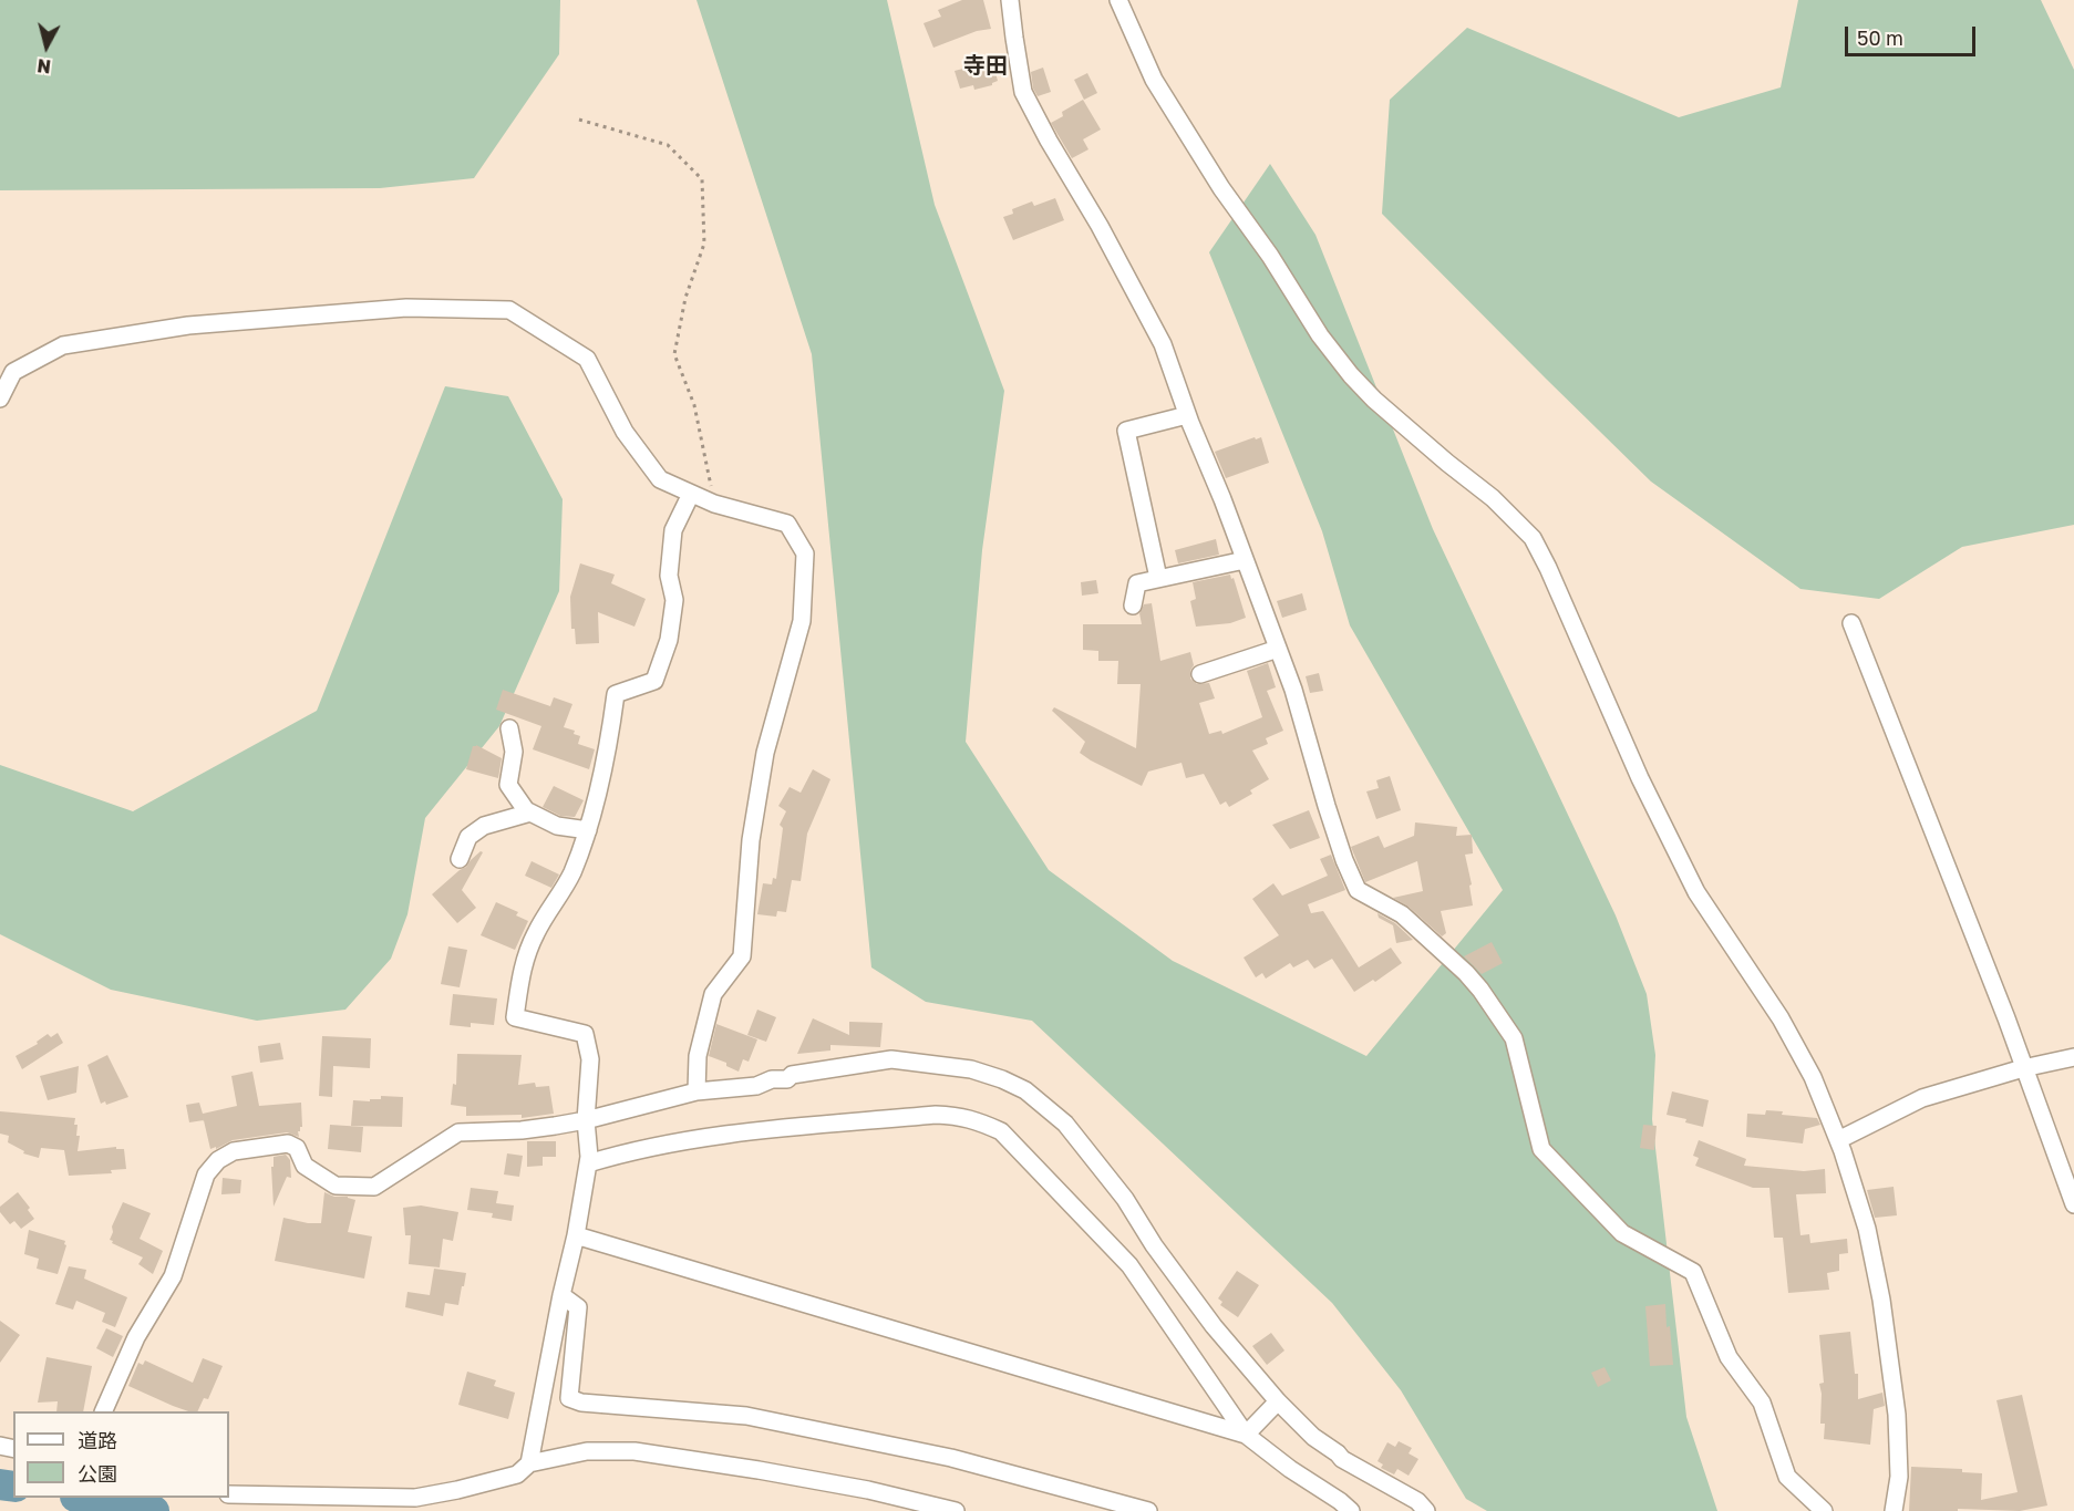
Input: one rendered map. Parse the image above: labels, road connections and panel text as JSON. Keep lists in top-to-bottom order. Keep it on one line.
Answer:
{"districts":["寺田"],"legend":["道路","公園"],"scale_bar":"50 m","north":"bottom"}
